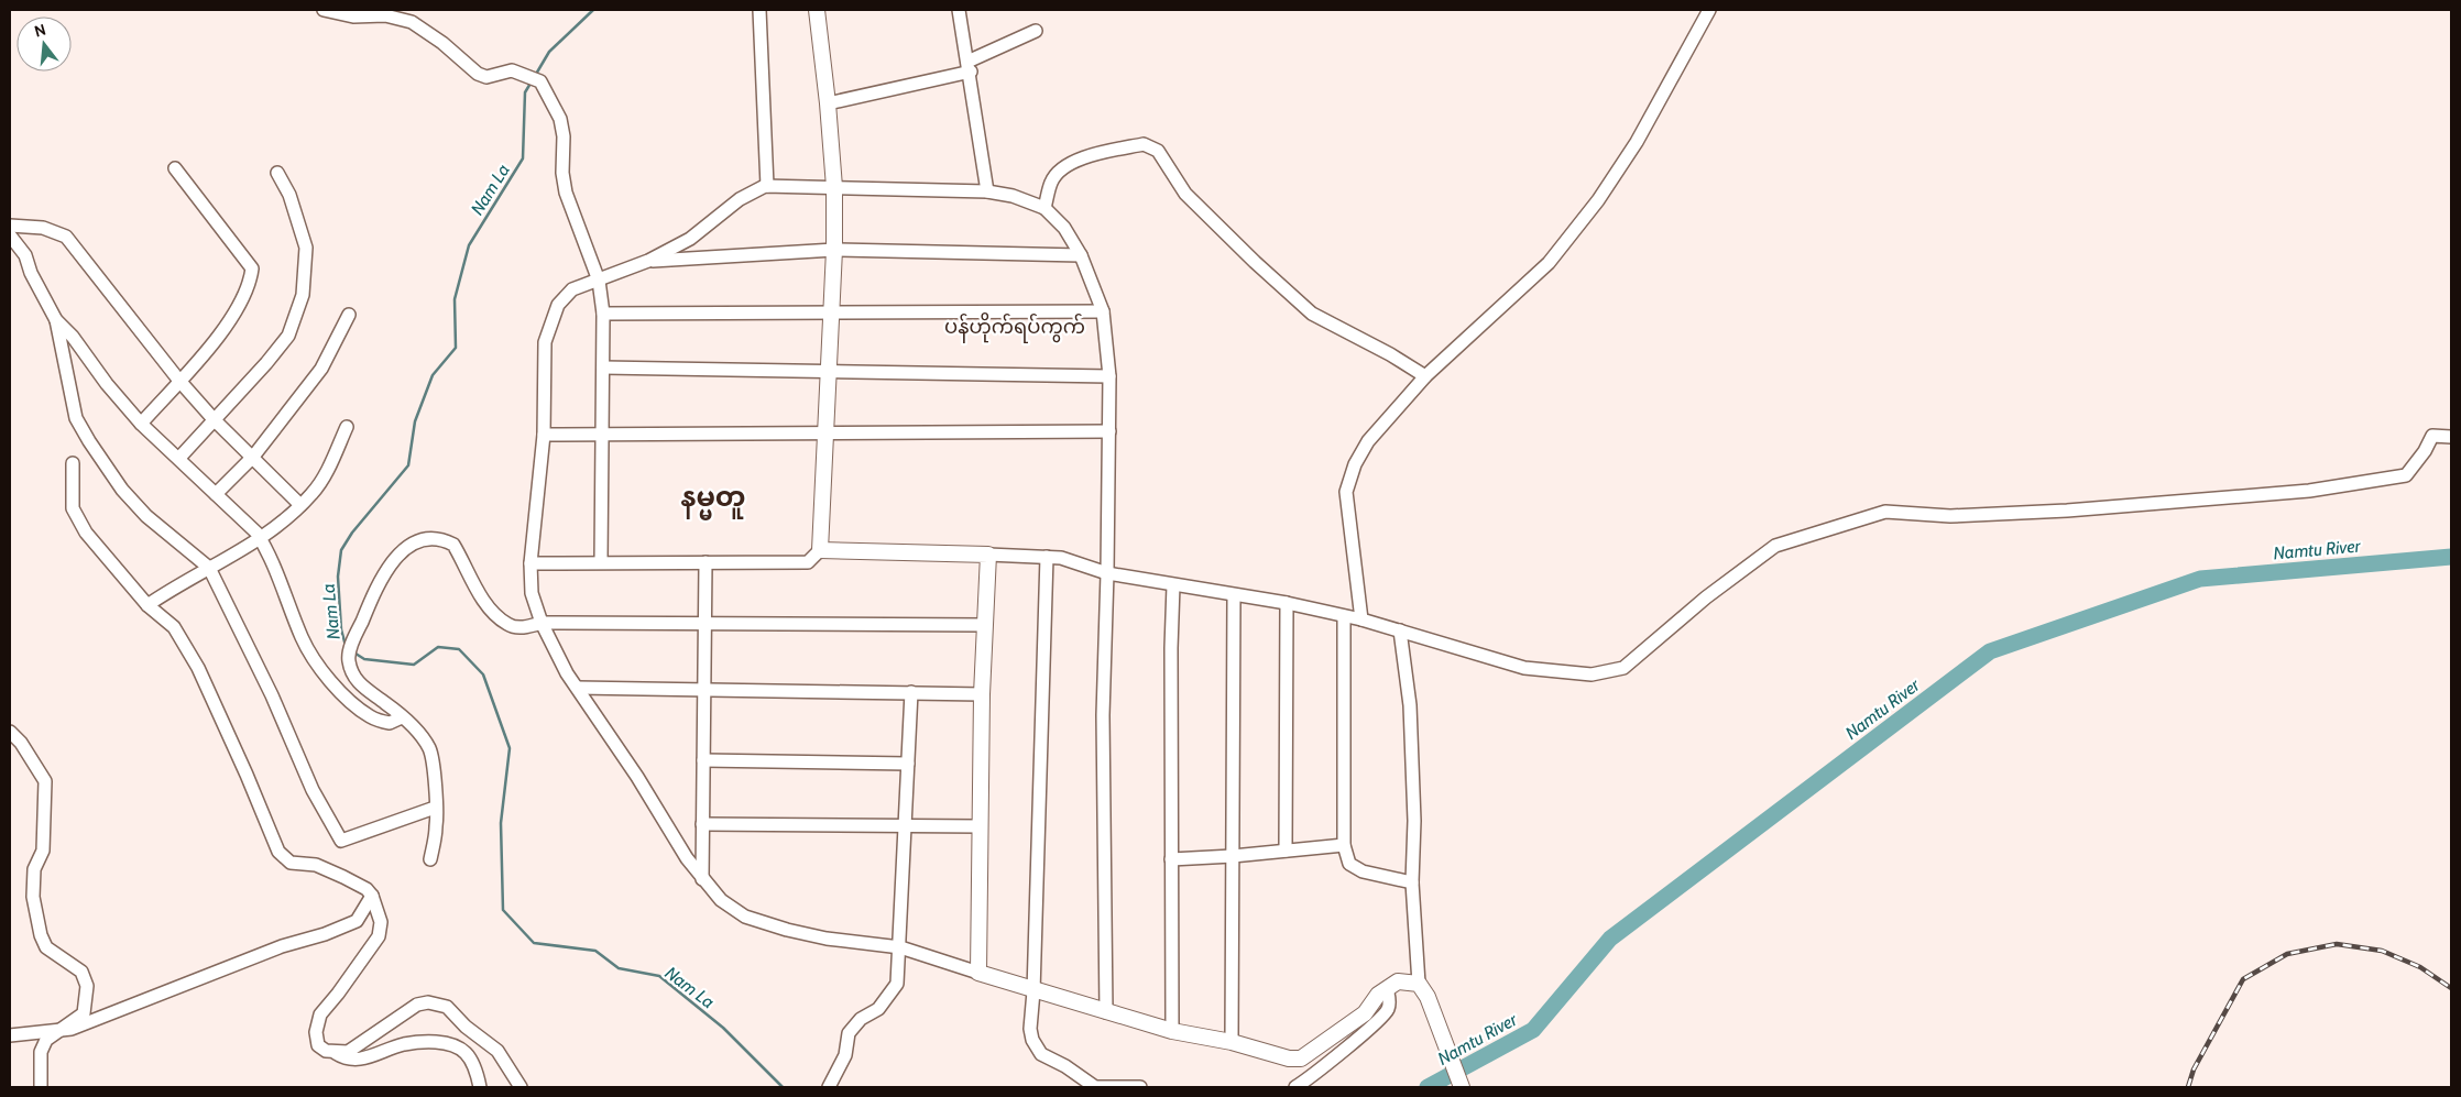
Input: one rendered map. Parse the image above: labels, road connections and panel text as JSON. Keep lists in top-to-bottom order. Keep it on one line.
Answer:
{"districts":["ပန်ဟိုက်ရပ်ကွက်","နမ္မတူ"],"water":["Nam La","Namtu River"],"north":"top"}
